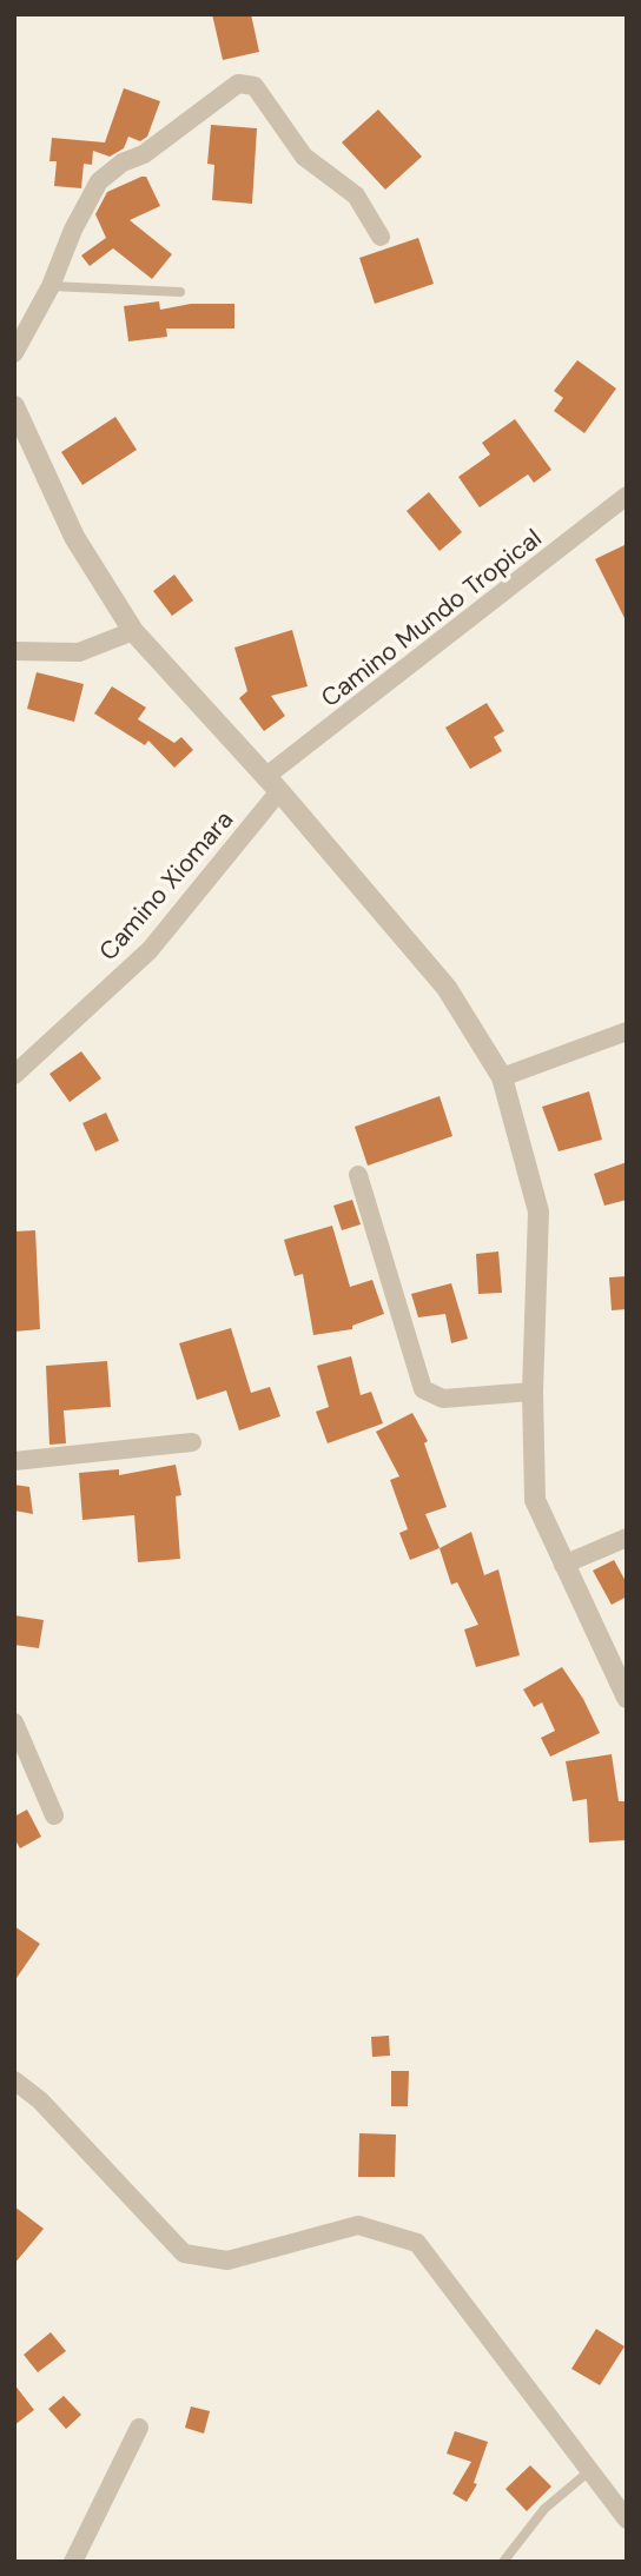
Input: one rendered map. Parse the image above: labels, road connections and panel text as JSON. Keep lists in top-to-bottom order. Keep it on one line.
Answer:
{"streets":{"street":["Camino Mundo Tropical","Camino Xiomara"]},"crossings":[["Camino Mundo Tropical","Camino Xiomara"]]}
